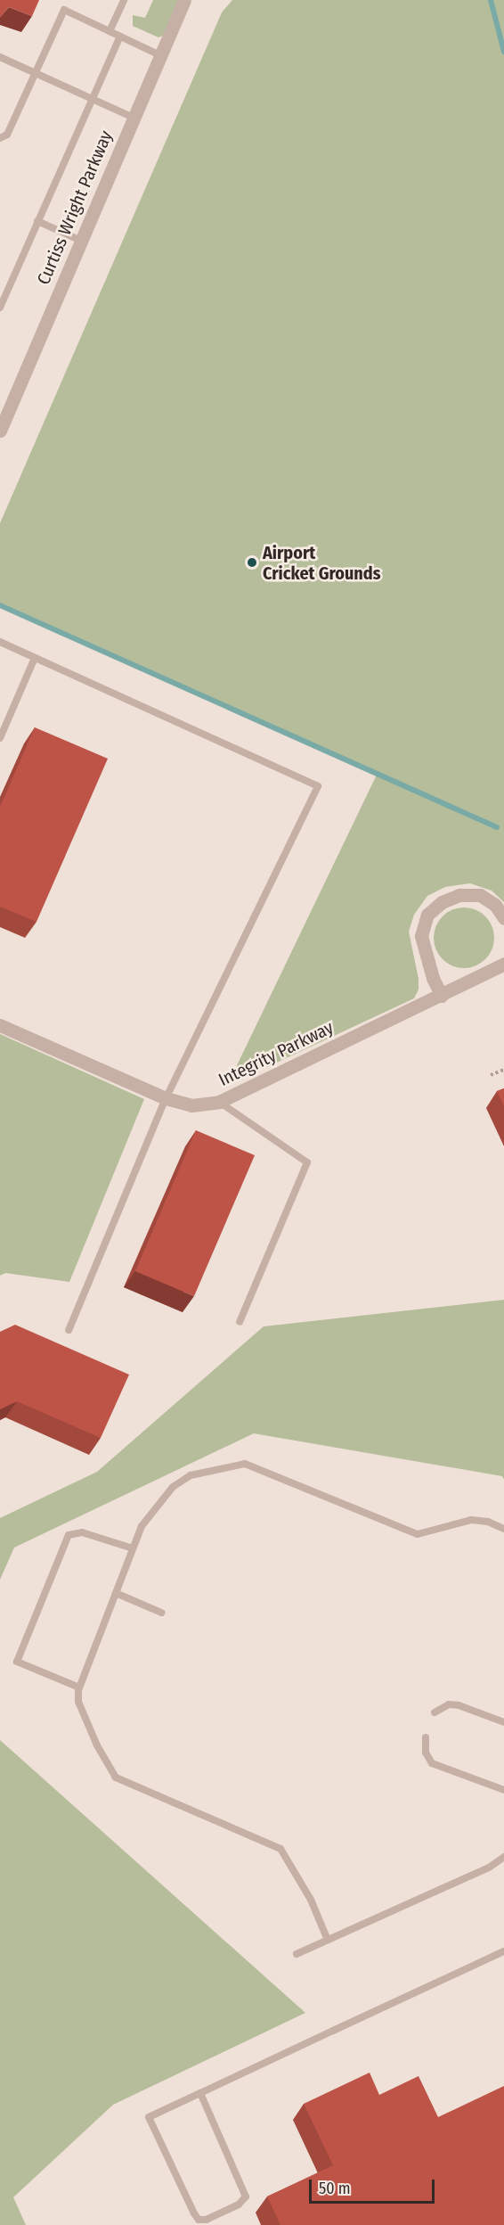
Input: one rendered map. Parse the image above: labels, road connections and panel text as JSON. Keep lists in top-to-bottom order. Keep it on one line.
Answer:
{"streets":{"street":["Curtiss Wright Parkway","Integrity Parkway"]},"places":["Airport Cricket Grounds"],"scale_bar":"50 m"}
